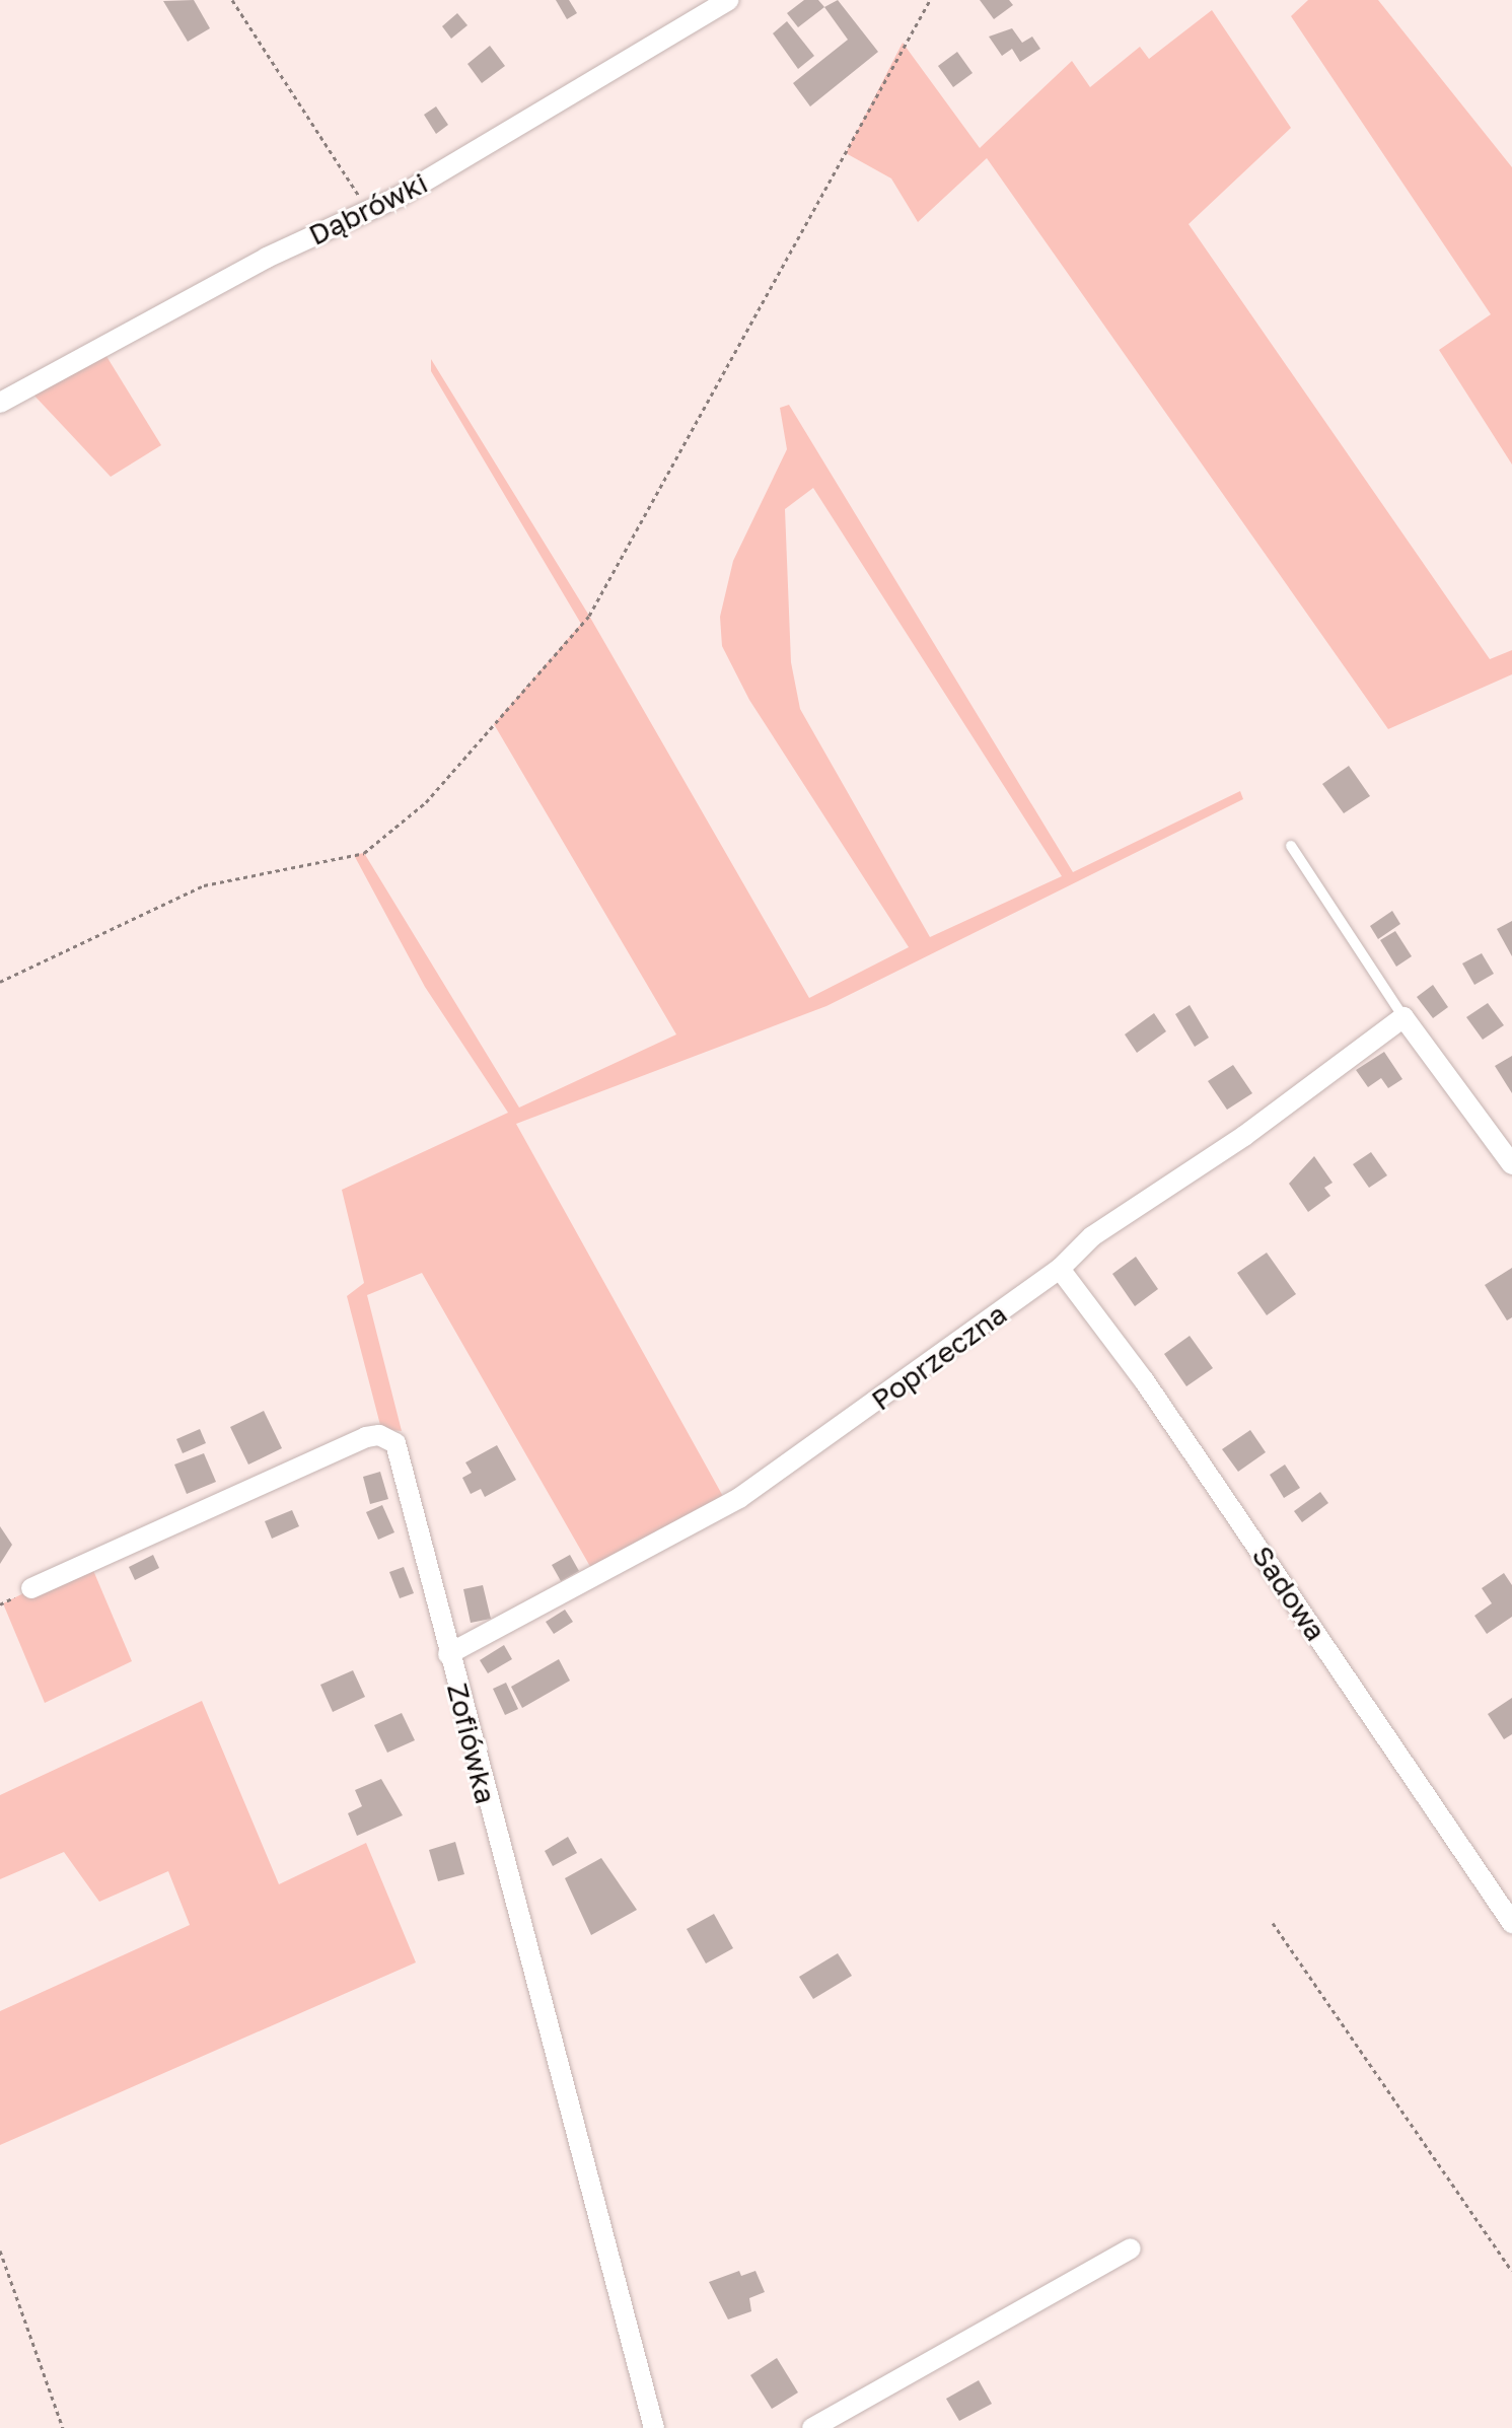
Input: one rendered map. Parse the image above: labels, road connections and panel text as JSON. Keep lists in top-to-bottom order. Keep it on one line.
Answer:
{"streets":{"street":["Dąbrówki","Poprzeczna","Sadowa","Zofiówka"]},"crossings":[["Poprzeczna","Sadowa"],["Poprzeczna","Zofiówka"]]}
